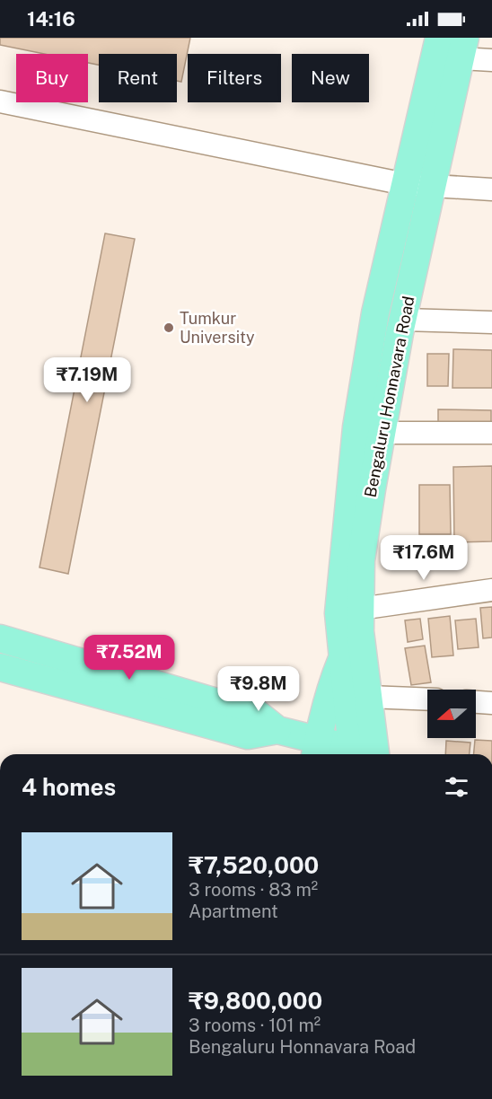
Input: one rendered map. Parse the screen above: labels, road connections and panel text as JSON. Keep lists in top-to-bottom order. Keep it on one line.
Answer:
{"streets":{"main road":["Bengaluru Honnavara Road"]},"places":["Tumkur University"],"north":"left","page":{"status":"14:16","chip":["Buy","Rent","Filters","New"],"price":["₹7.19M","₹17.6M","₹7.52M","₹9.8M"],"heading":"4 homes","list":[{"name":"₹7,520,000","note":"3 rooms · 83 m² · Apartment"},{"name":"₹9,800,000","note":"3 rooms · 101 m² · Bengaluru Honnavara Road"}]}}
